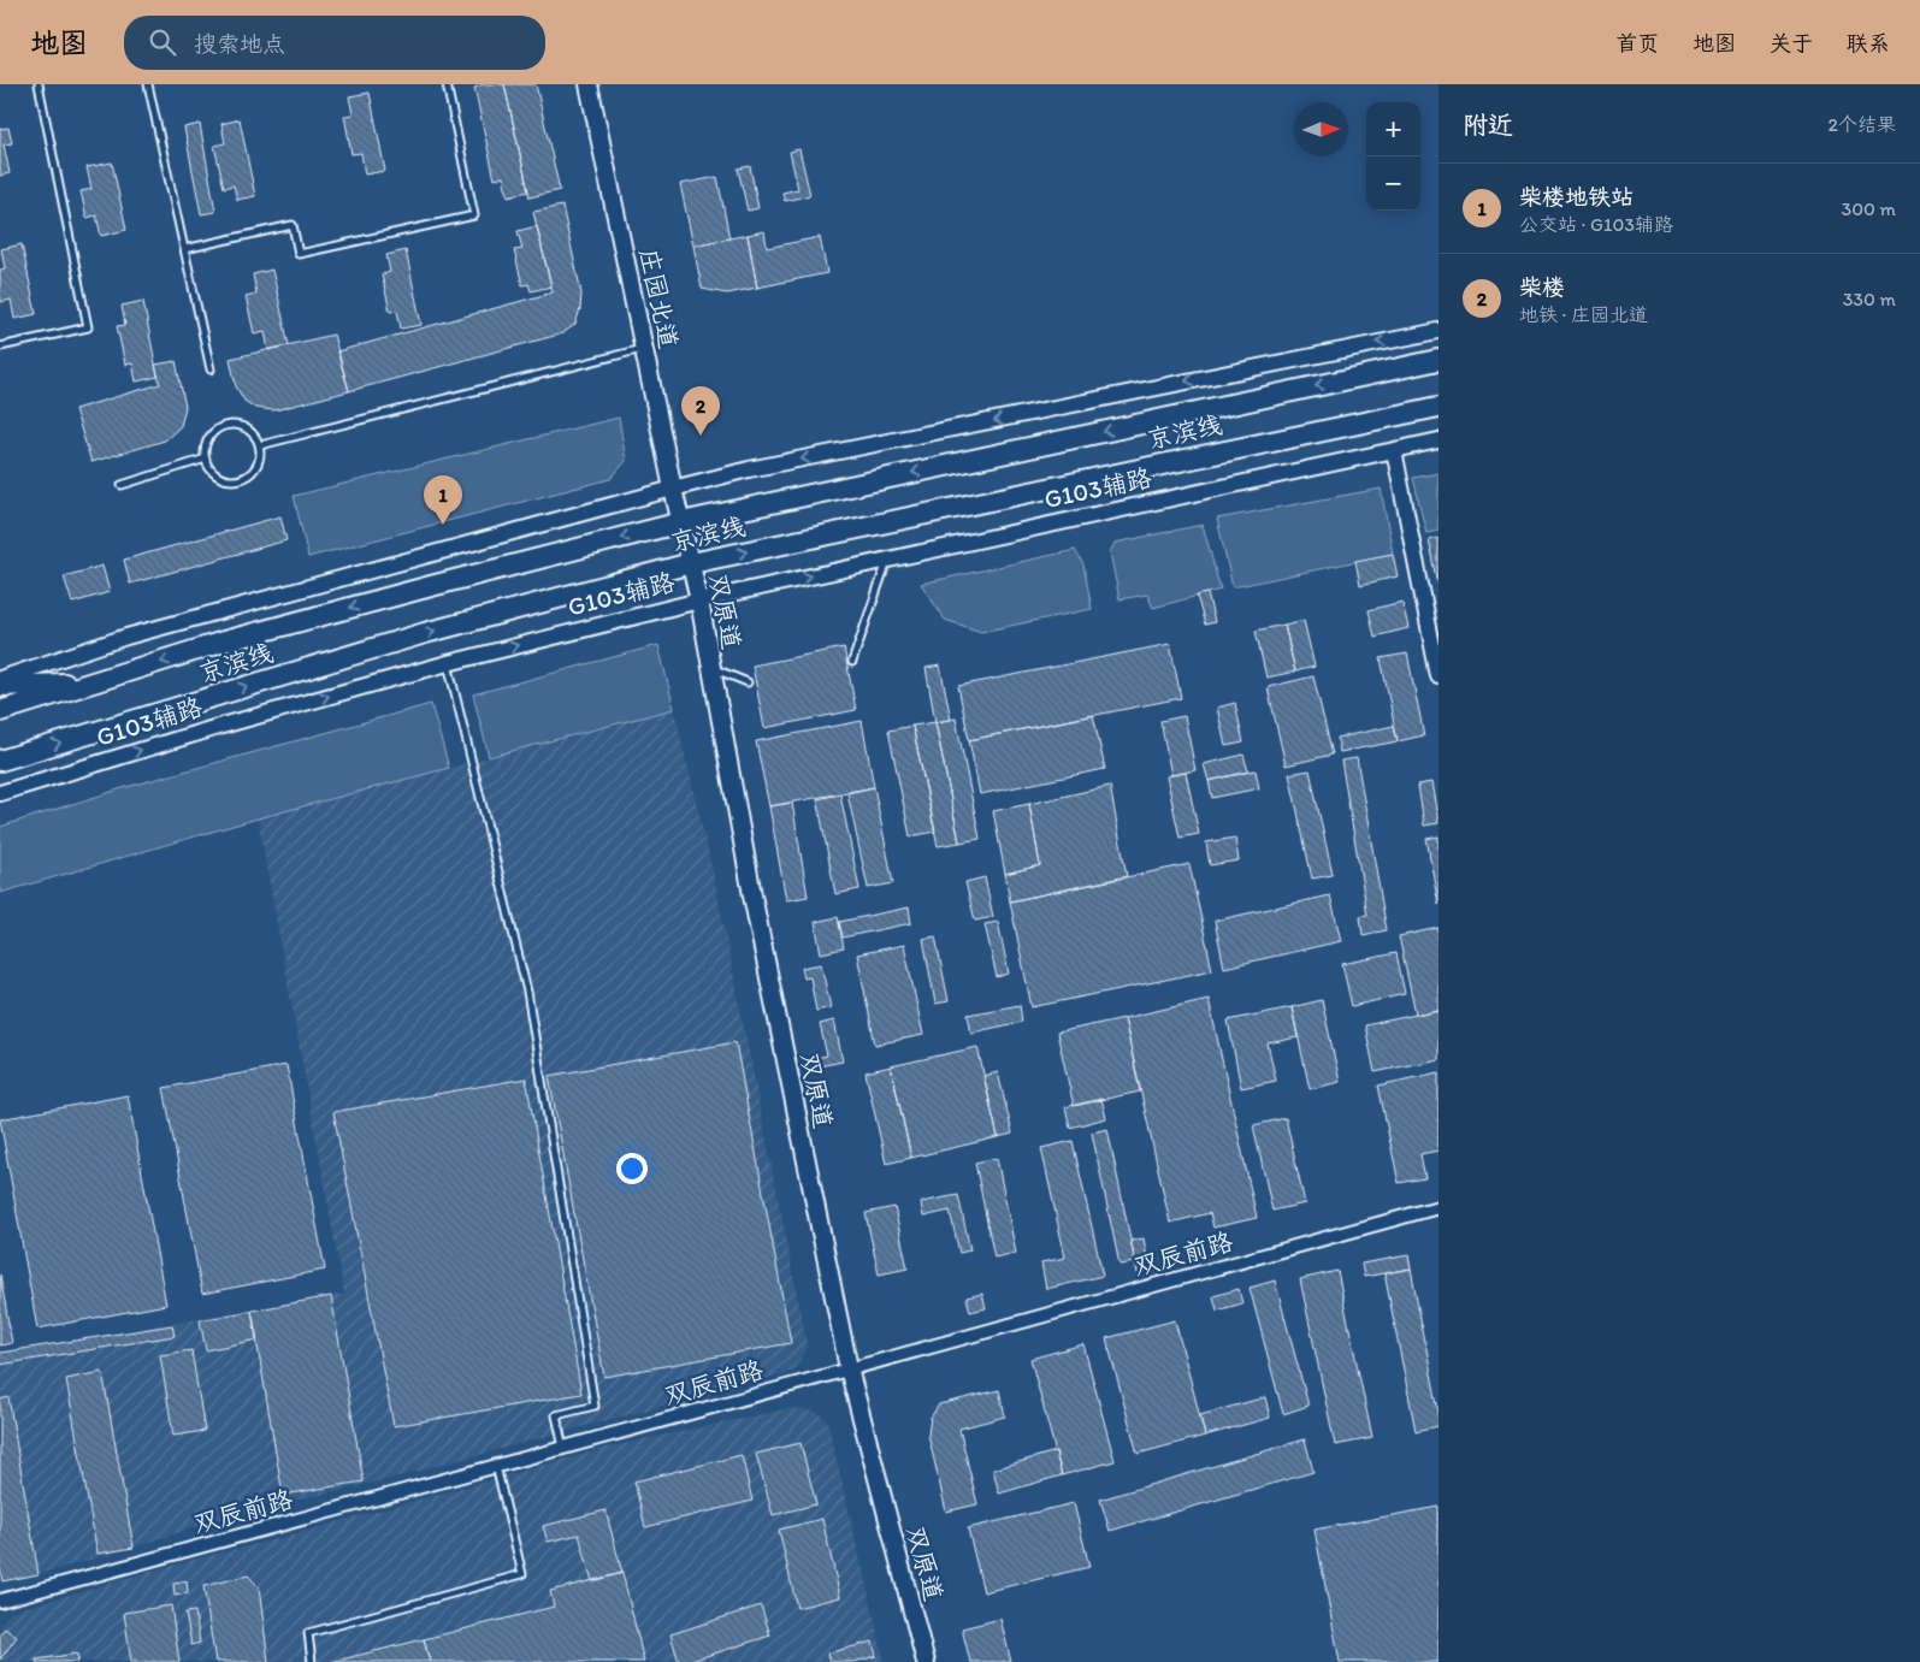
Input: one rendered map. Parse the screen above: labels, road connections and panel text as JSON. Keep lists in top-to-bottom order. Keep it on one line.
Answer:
{"streets":{"highway":["京滨线"],"main road":["庄园北道","双原道"],"street":["G103辅路","双辰前路"]},"crossings":[["庄园北道","京滨线"],["庄园北道","双原道"],["京滨线","双原道"],["G103辅路","双原道"],["双原道","双辰前路"]],"north":"right","page":{"header":"地图","search":"搜索地点","nav":["首页","地图","关于","联系"],"heading":["附近","2个结果"],"map_buttons":["+","−"],"list":[{"mark":"1","name":"柴楼地铁站","note":"公交站 · G103辅路","value":"300 m"},{"mark":"2","name":"柴楼","note":"地铁 · 庄园北道","value":"330 m"}],"pins":["2","1"]}}
